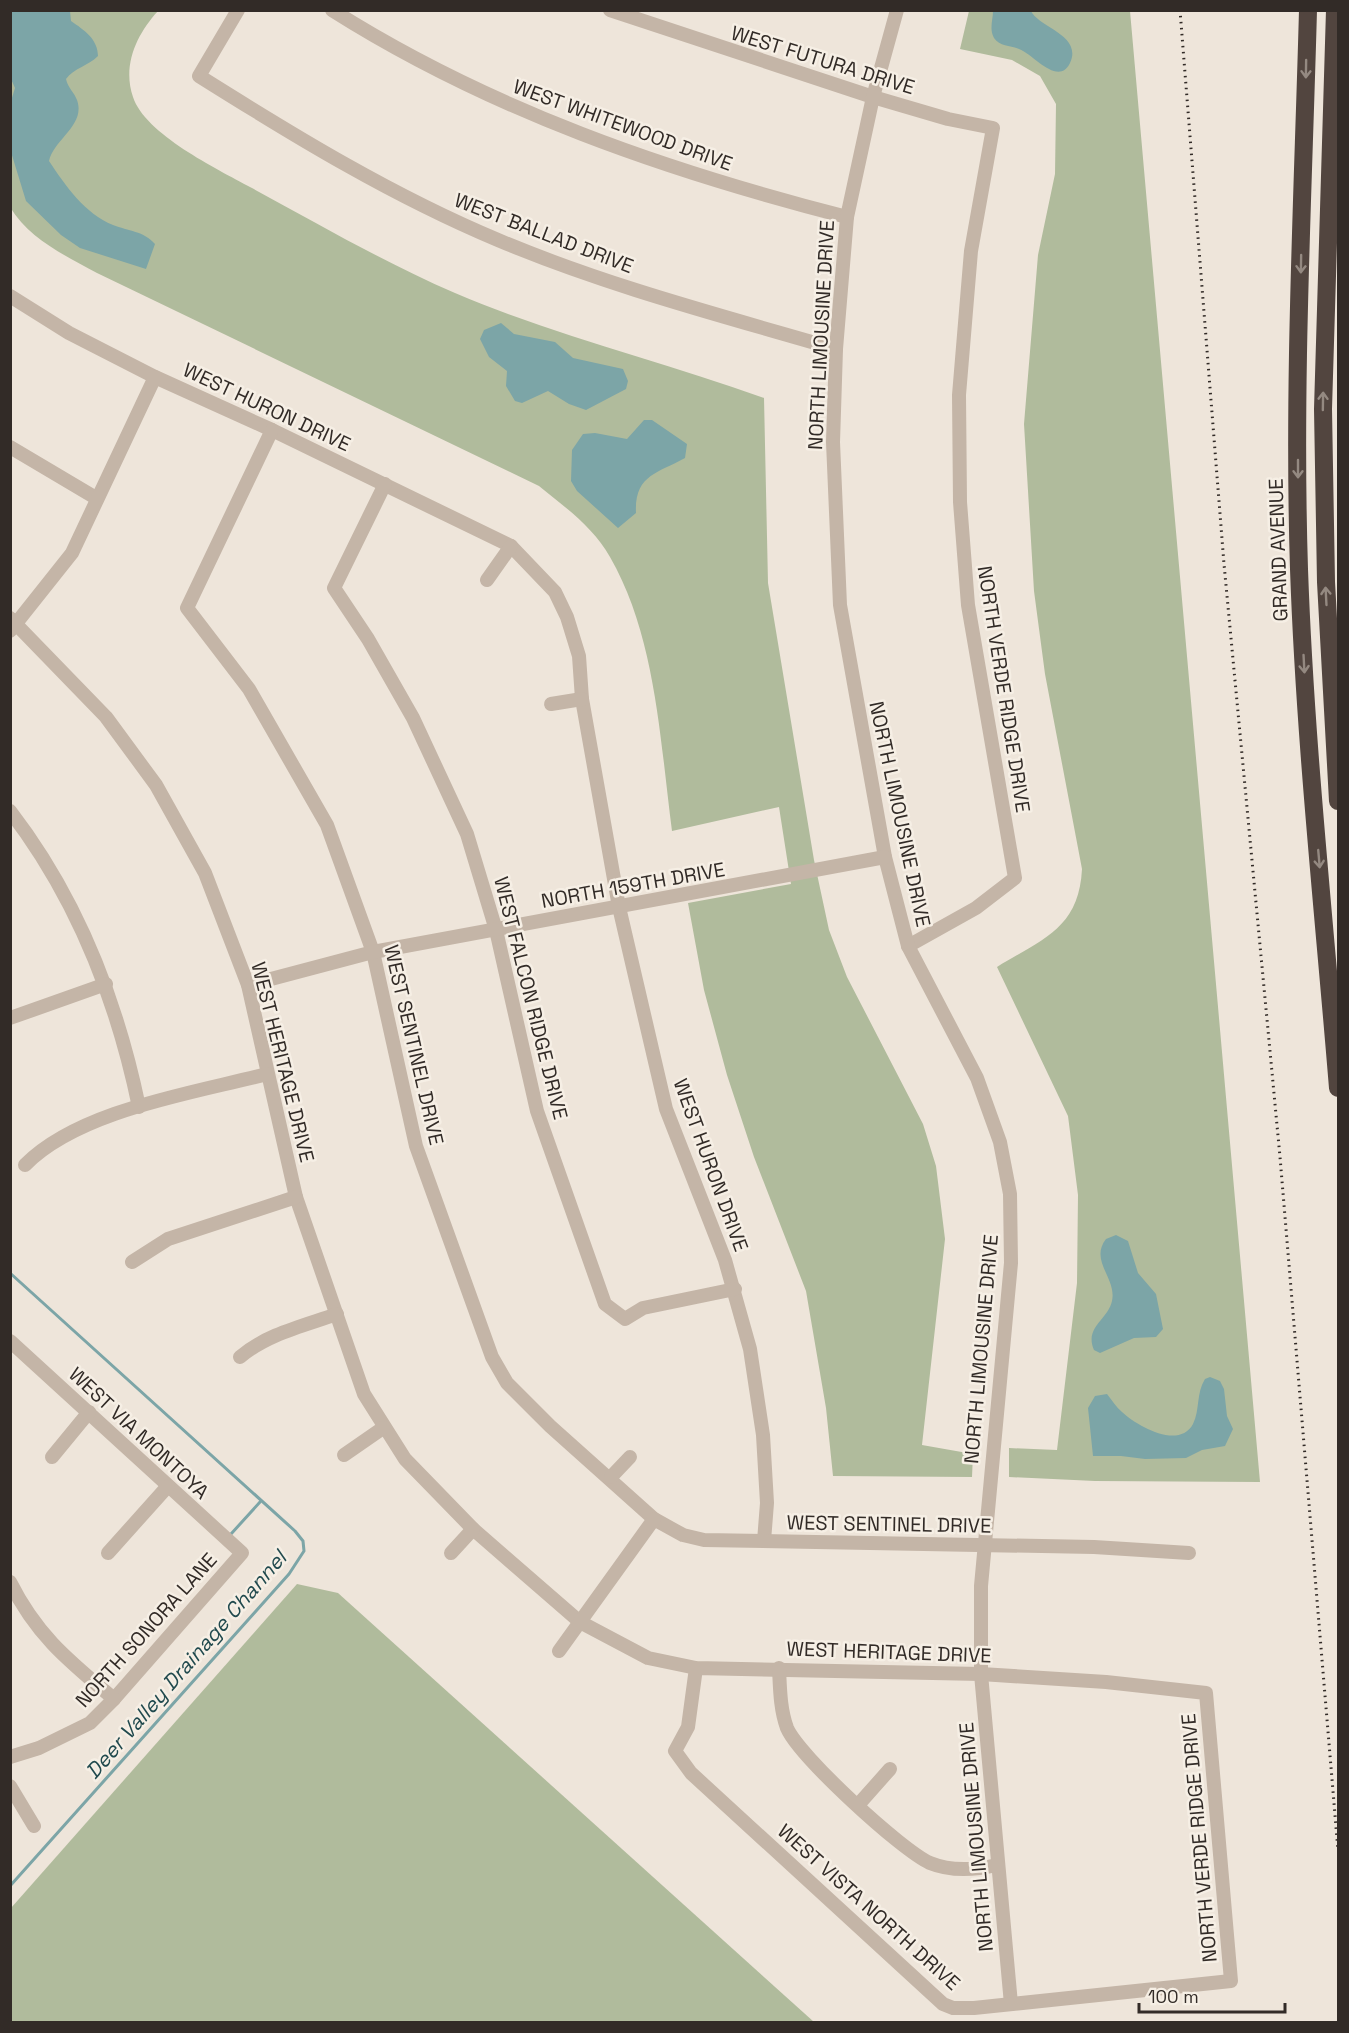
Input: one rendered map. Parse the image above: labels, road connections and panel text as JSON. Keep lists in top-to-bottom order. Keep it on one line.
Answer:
{"streets":{"highway":["GRAND AVENUE"],"street":["WEST FUTURA DRIVE","WEST WHITEWOOD DRIVE","WEST BALLAD DRIVE","NORTH LIMOUSINE DRIVE","WEST HURON DRIVE","NORTH VERDE RIDGE DRIVE","NORTH 159TH DRIVE","WEST FALCON RIDGE DRIVE","WEST SENTINEL DRIVE","WEST HERITAGE DRIVE","WEST VIA MONTOYA","NORTH SONORA LANE","WEST VISTA NORTH DRIVE"]},"crossings":[["WEST FUTURA DRIVE","NORTH LIMOUSINE DRIVE"],["WEST FUTURA DRIVE","NORTH VERDE RIDGE DRIVE"],["WEST WHITEWOOD DRIVE","NORTH LIMOUSINE DRIVE"],["WEST BALLAD DRIVE","NORTH LIMOUSINE DRIVE"],["NORTH LIMOUSINE DRIVE","NORTH VERDE RIDGE DRIVE"],["NORTH LIMOUSINE DRIVE","NORTH 159TH DRIVE"],["NORTH LIMOUSINE DRIVE","WEST SENTINEL DRIVE"],["NORTH LIMOUSINE DRIVE","WEST HERITAGE DRIVE"],["NORTH LIMOUSINE DRIVE","WEST VISTA NORTH DRIVE"],["WEST HURON DRIVE","NORTH 159TH DRIVE"],["WEST HURON DRIVE","WEST FALCON RIDGE DRIVE"],["WEST HURON DRIVE","WEST SENTINEL DRIVE"],["NORTH VERDE RIDGE DRIVE","WEST HERITAGE DRIVE"],["NORTH VERDE RIDGE DRIVE","WEST VISTA NORTH DRIVE"],["NORTH 159TH DRIVE","WEST FALCON RIDGE DRIVE"],["NORTH 159TH DRIVE","WEST SENTINEL DRIVE"],["NORTH 159TH DRIVE","WEST HERITAGE DRIVE"],["WEST HERITAGE DRIVE","WEST VISTA NORTH DRIVE"],["WEST VIA MONTOYA","NORTH SONORA LANE"]],"water":["Deer Valley Drainage Channel"],"scale_bar":"100 m"}
